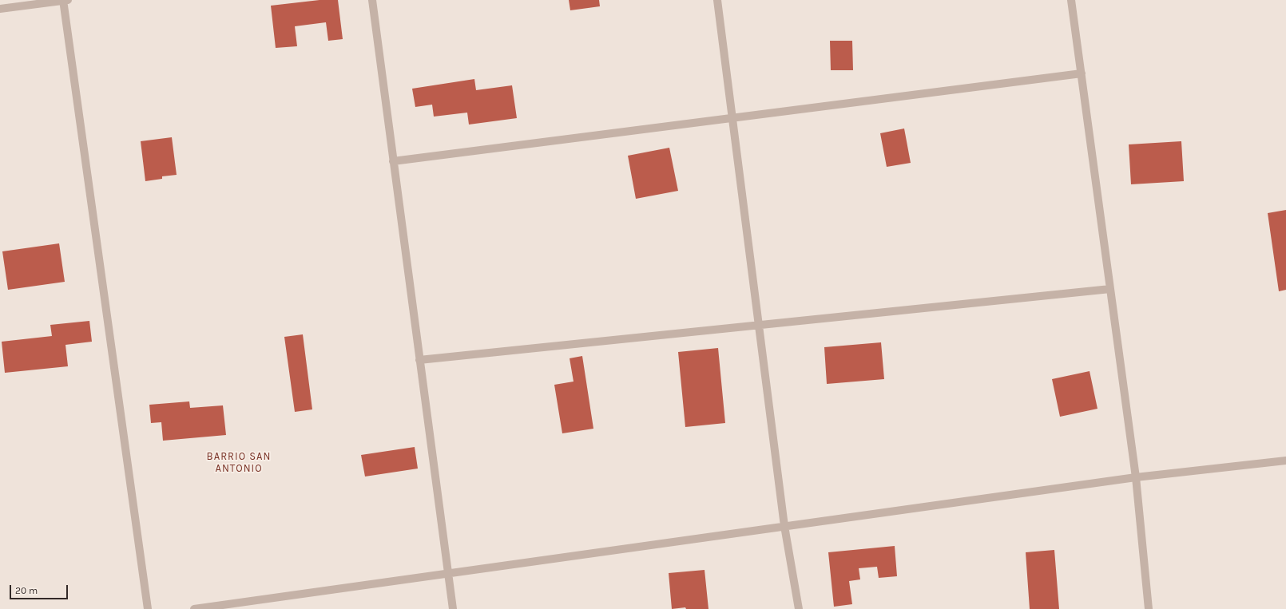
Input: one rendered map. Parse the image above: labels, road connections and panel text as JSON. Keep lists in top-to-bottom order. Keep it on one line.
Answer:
{"districts":["BARRIO SAN ANTONIO"],"scale_bar":"20 m"}
